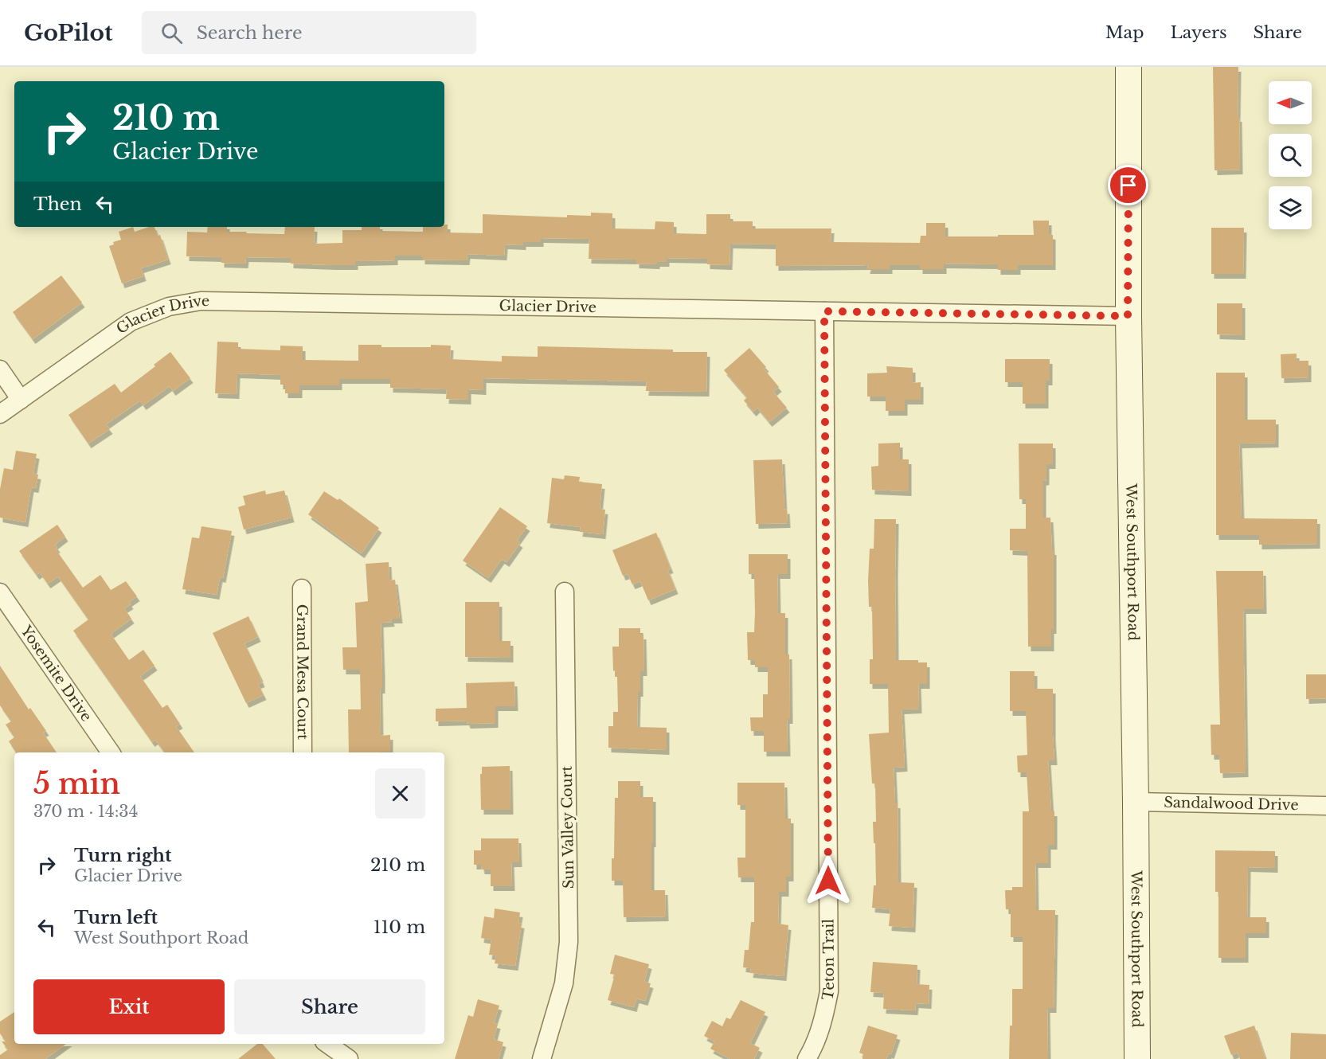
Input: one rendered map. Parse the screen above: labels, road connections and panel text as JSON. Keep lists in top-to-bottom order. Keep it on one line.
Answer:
{"streets":{"main road":["West Southport Road"],"street":["Glacier Drive","Grand Mesa Court","Yosemite Drive","Sandalwood Drive","Sun Valley Court","Teton Trail"]},"crossings":[["Glacier Drive","West Southport Road"],["Glacier Drive","Teton Trail"],["West Southport Road","Sandalwood Drive"]],"north":"left","page":{"header":"GoPilot","search":"Search here","nav":["Map","Layers","Share"],"turn":["210 m","Glacier Drive"],"then":"Then","heading":["5 min","370 m · 14:34"],"list":[{"name":"Turn right","note":"Glacier Drive","value":"210 m"},{"name":"Turn left","note":"West Southport Road","value":"110 m"}],"buttons":["Exit","Share"]}}
